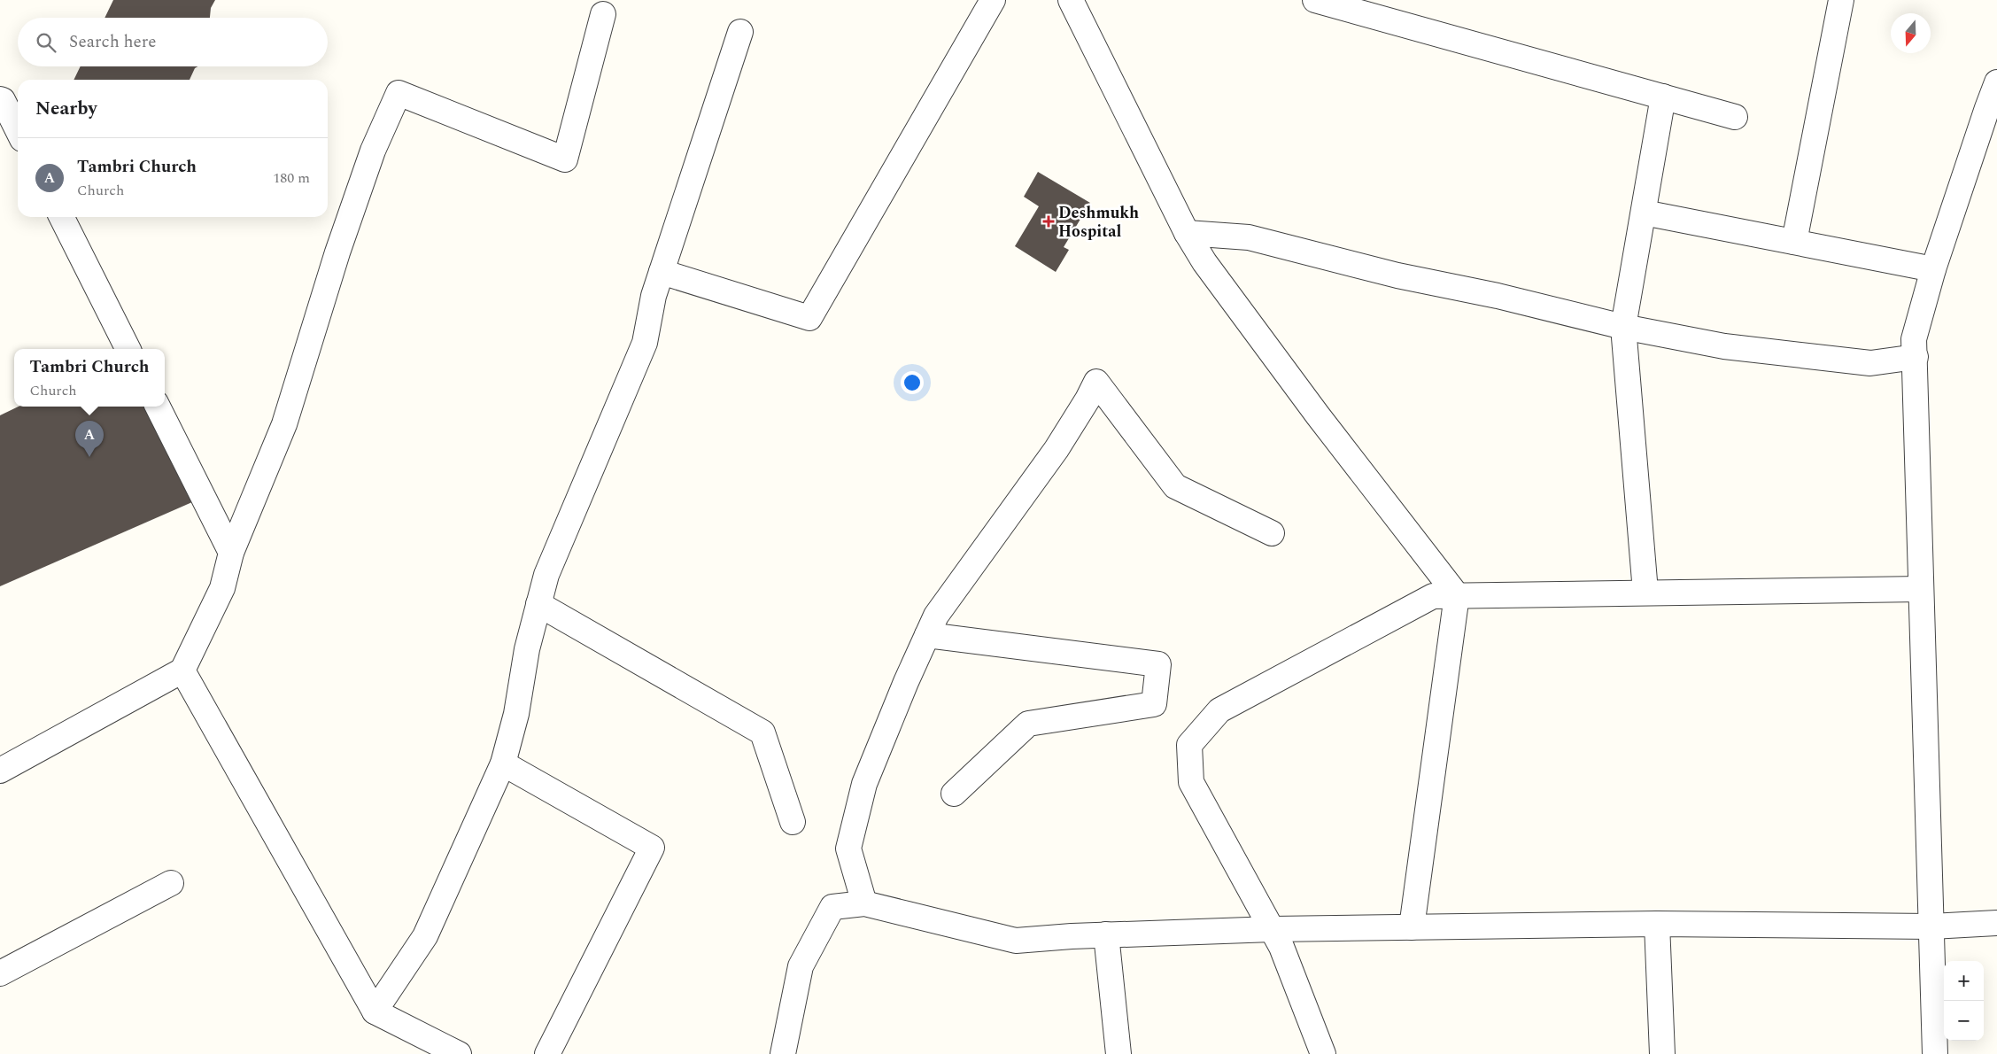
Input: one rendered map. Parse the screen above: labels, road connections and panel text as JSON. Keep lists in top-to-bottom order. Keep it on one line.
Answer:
{"places":{"health":["Deshmukh Hospital"]},"north":"bottom","page":{"search":"Search here","heading":"Nearby","list":[{"mark":"A","name":"Tambri Church","note":"Church","value":"180 m"}],"popup":["Tambri Church","Church"],"pins":"A","map_buttons":["+","−"]}}
